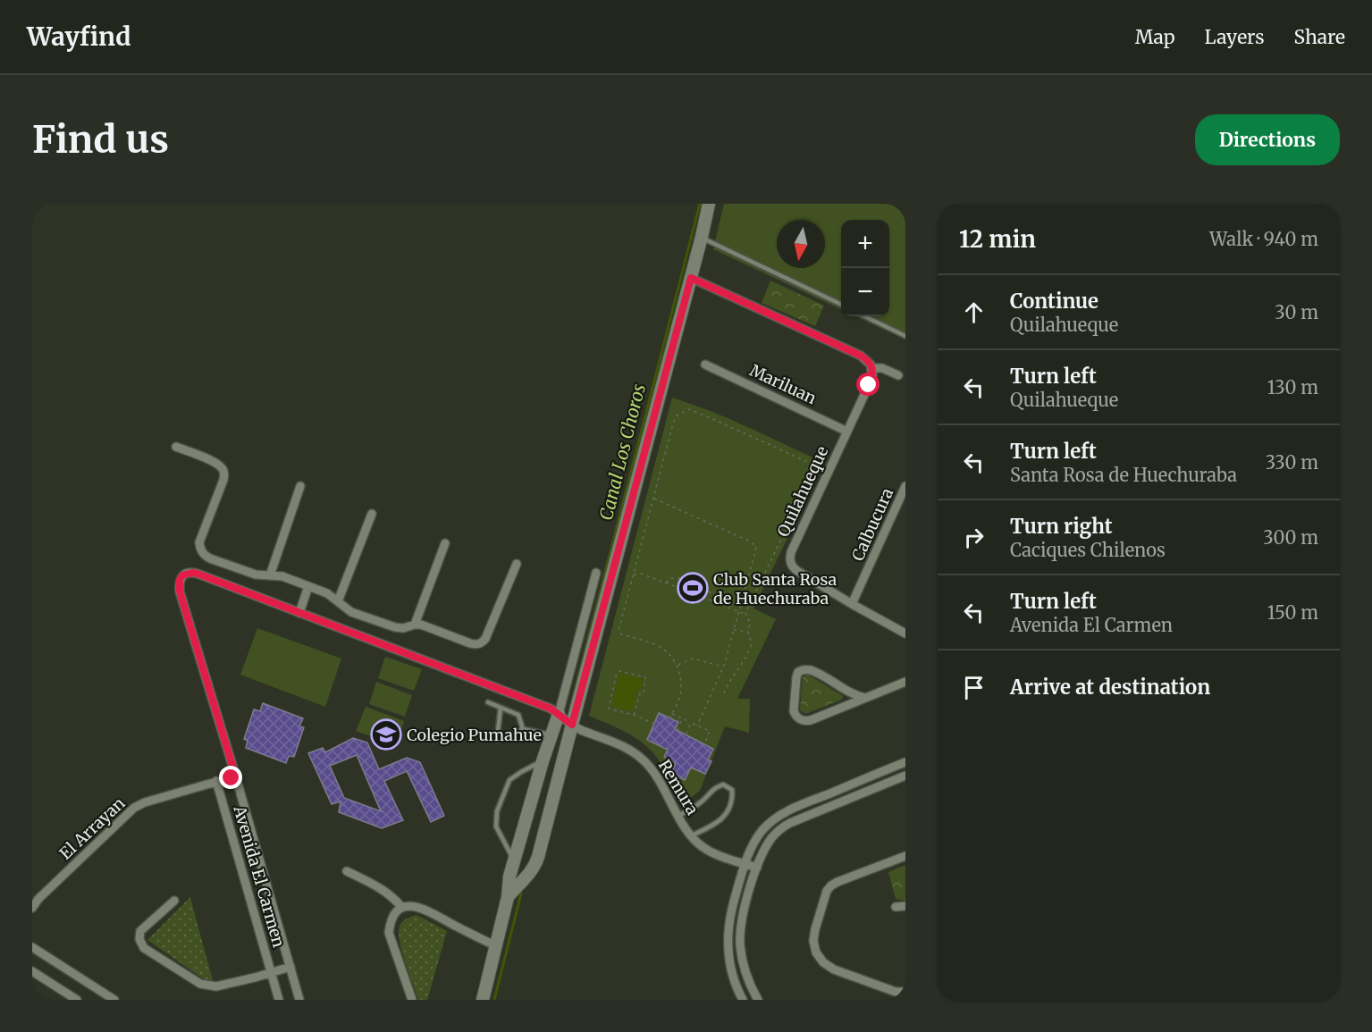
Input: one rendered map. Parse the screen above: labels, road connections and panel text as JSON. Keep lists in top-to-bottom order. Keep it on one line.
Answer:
{"streets":{"street":["Mariluan","Quilahueque","Calbucura","Remura","El Arrayan","Avenida El Carmen"]},"crossings":[["Mariluan","Quilahueque"],["Quilahueque","Calbucura"],["Remura","Avenida El Carmen"],["El Arrayan","Avenida El Carmen"]],"water":["Canal Los Choros"],"places":{"sports":["Club Santa Rosa de Huechuraba"],"school or university":["Colegio Pumahue"]},"north":"bottom","page":{"header":"Wayfind","nav":["Map","Layers","Share"],"buttons":"Directions","title":"Find us","heading":["12 min","Walk · 940 m"],"map_buttons":["+","−"],"list":[["Continue","Quilahueque","30 m"],["Turn left","Quilahueque","130 m"],["Turn left","Santa Rosa de Huechuraba","330 m"],["Turn right","Caciques Chilenos","300 m"],["Turn left","Avenida El Carmen","150 m"],"Arrive at destination"]}}
